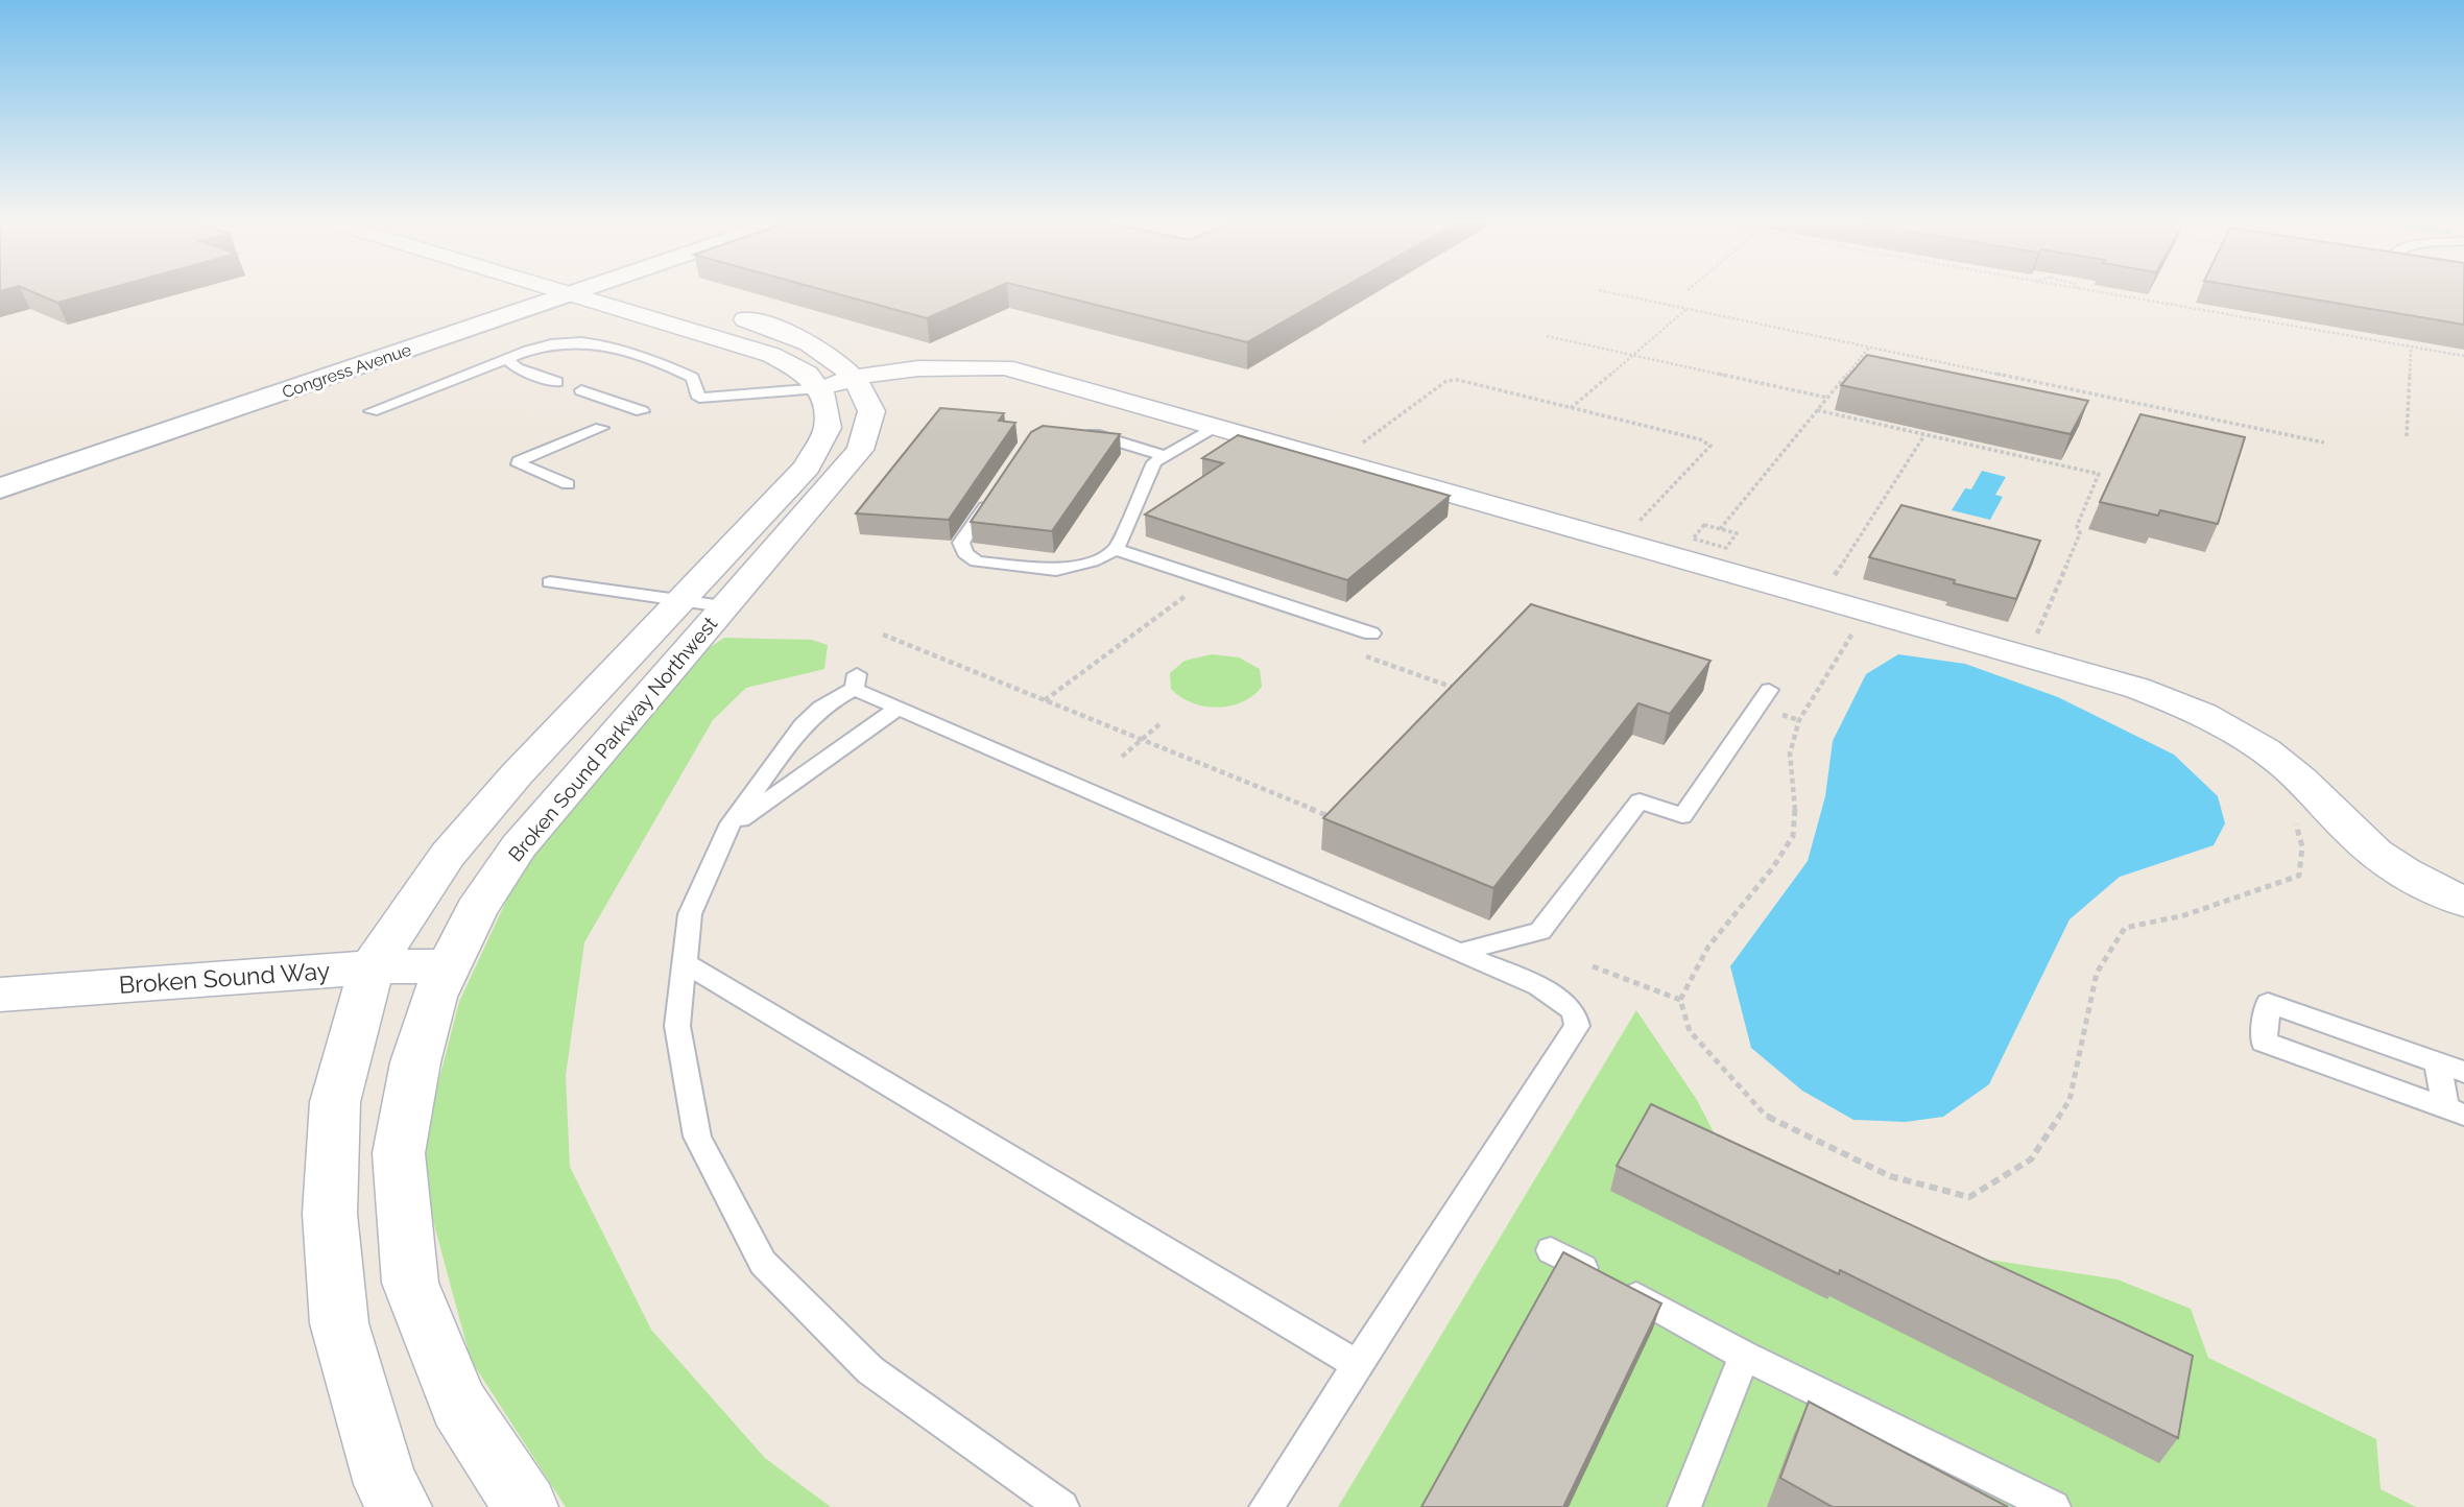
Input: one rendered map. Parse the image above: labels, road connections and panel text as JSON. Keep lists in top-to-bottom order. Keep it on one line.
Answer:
{"streets":{"main road":["Congress Avenue"],"street":["Broken Sound Parkway Northwest","Broken Sound Way"]},"crossings":[["Broken Sound Parkway Northwest","Broken Sound Way"]]}
